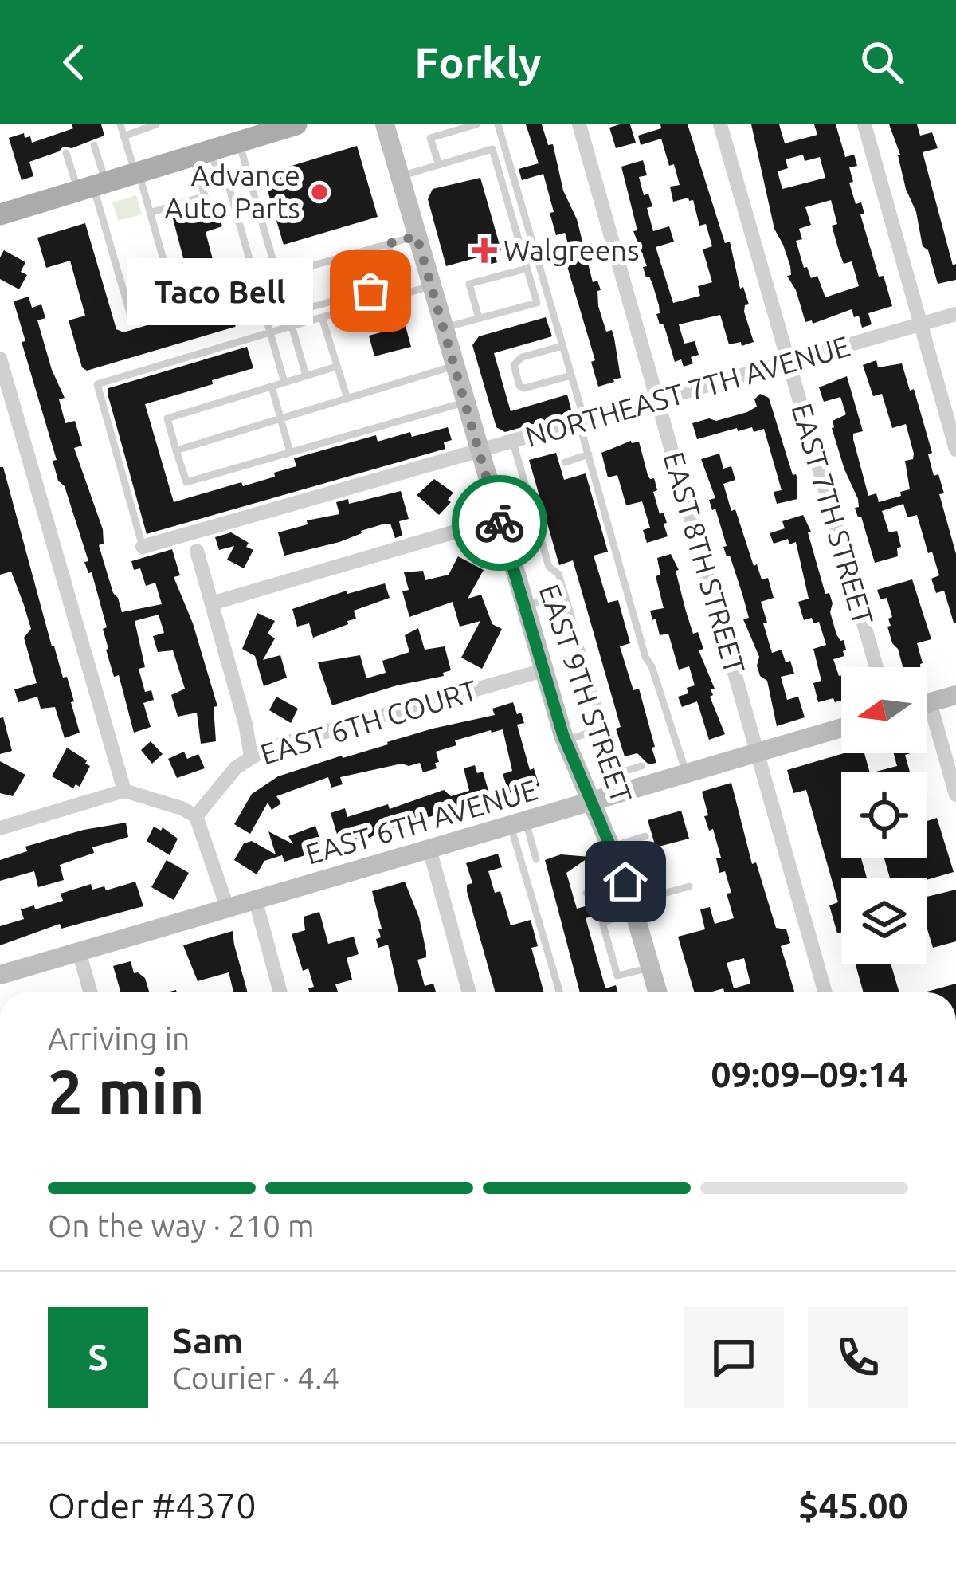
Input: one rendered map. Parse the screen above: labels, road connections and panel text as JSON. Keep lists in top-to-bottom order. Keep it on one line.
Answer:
{"streets":{"main road":["EAST 9TH STREET","EAST 6TH AVENUE"],"street":["NORTHEAST 7TH AVENUE","EAST 7TH STREET","EAST 8TH STREET","EAST 6TH COURT"]},"crossings":[["NORTHEAST 7TH AVENUE","EAST 7TH STREET"],["NORTHEAST 7TH AVENUE","EAST 8TH STREET"],["NORTHEAST 7TH AVENUE","EAST 9TH STREET"],["EAST 8TH STREET","EAST 6TH AVENUE"],["EAST 9TH STREET","EAST 6TH COURT"],["EAST 9TH STREET","EAST 6TH AVENUE"]],"places":{"other":["Advance Auto Parts","Taco Bell"],"health":["Walgreens"]},"north":"left","page":{"header":"Forkly","bubble":"Taco Bell","heading":["2 min","Arriving in","09:09–09:14"],"panel":["Sam","Courier · 4.4","Order #4370","$45.00"],"bar":"On the way · 210 m","round":"S"}}
